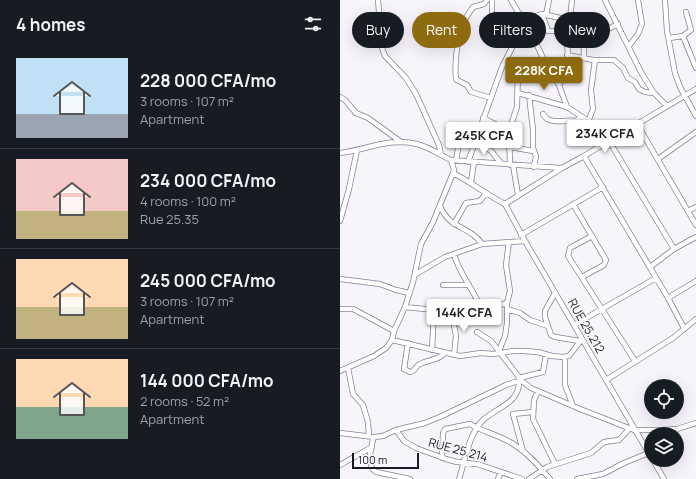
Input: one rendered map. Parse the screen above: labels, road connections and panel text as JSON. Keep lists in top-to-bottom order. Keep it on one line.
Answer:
{"streets":{"street":["RUE 25.212","RUE 25.214"]},"scale_bar":"100 m","page":{"heading":"4 homes","chip":["Buy","Rent","Filters","New"],"list":[{"name":"228 000 CFA/mo","note":"3 rooms · 107 m² · Apartment"},{"name":"234 000 CFA/mo","note":"4 rooms · 100 m² · Rue 25.35"},{"name":"245 000 CFA/mo","note":"3 rooms · 107 m² · Apartment"},{"name":"144 000 CFA/mo","note":"2 rooms · 52 m² · Apartment"}],"price":["228K CFA","234K CFA","245K CFA","144K CFA"],"scale":"100 m"}}
